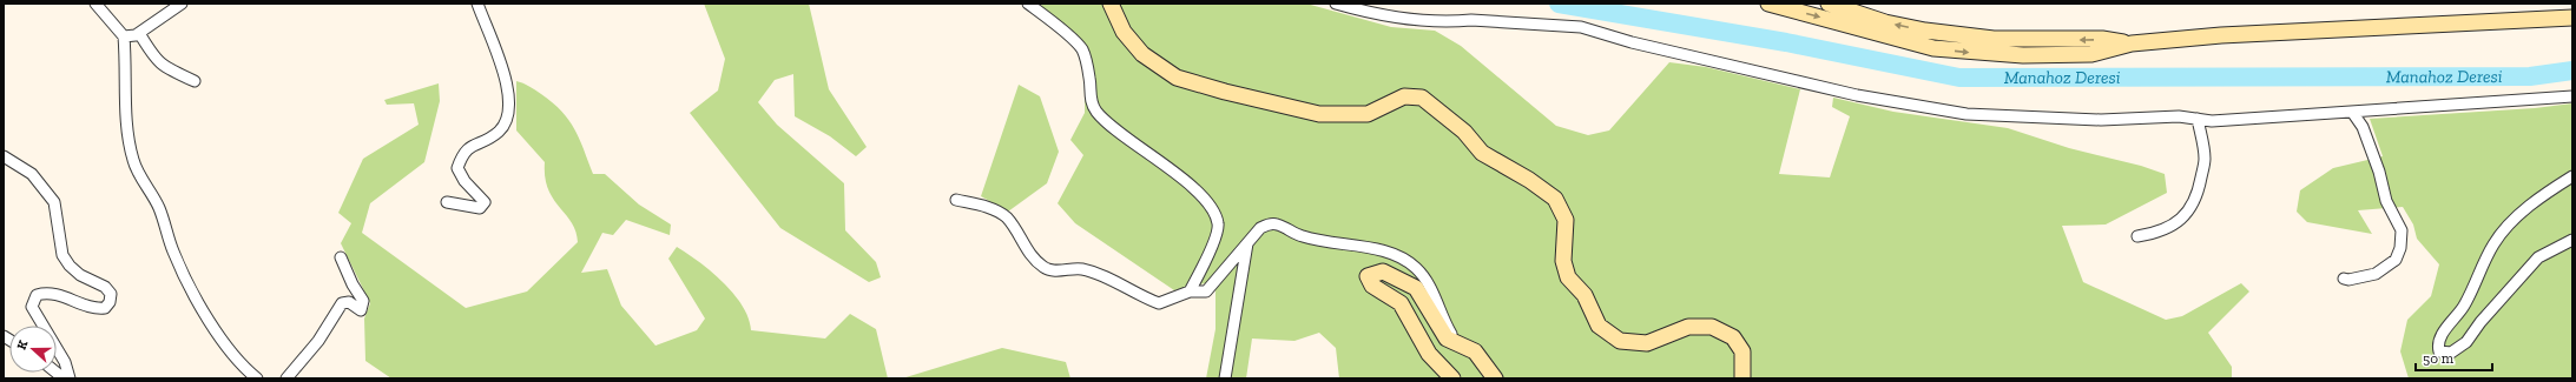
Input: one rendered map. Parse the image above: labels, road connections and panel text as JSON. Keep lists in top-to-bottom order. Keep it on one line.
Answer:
{"water":["Manahoz Deresi"],"scale_bar":"50 m","north":"left"}
